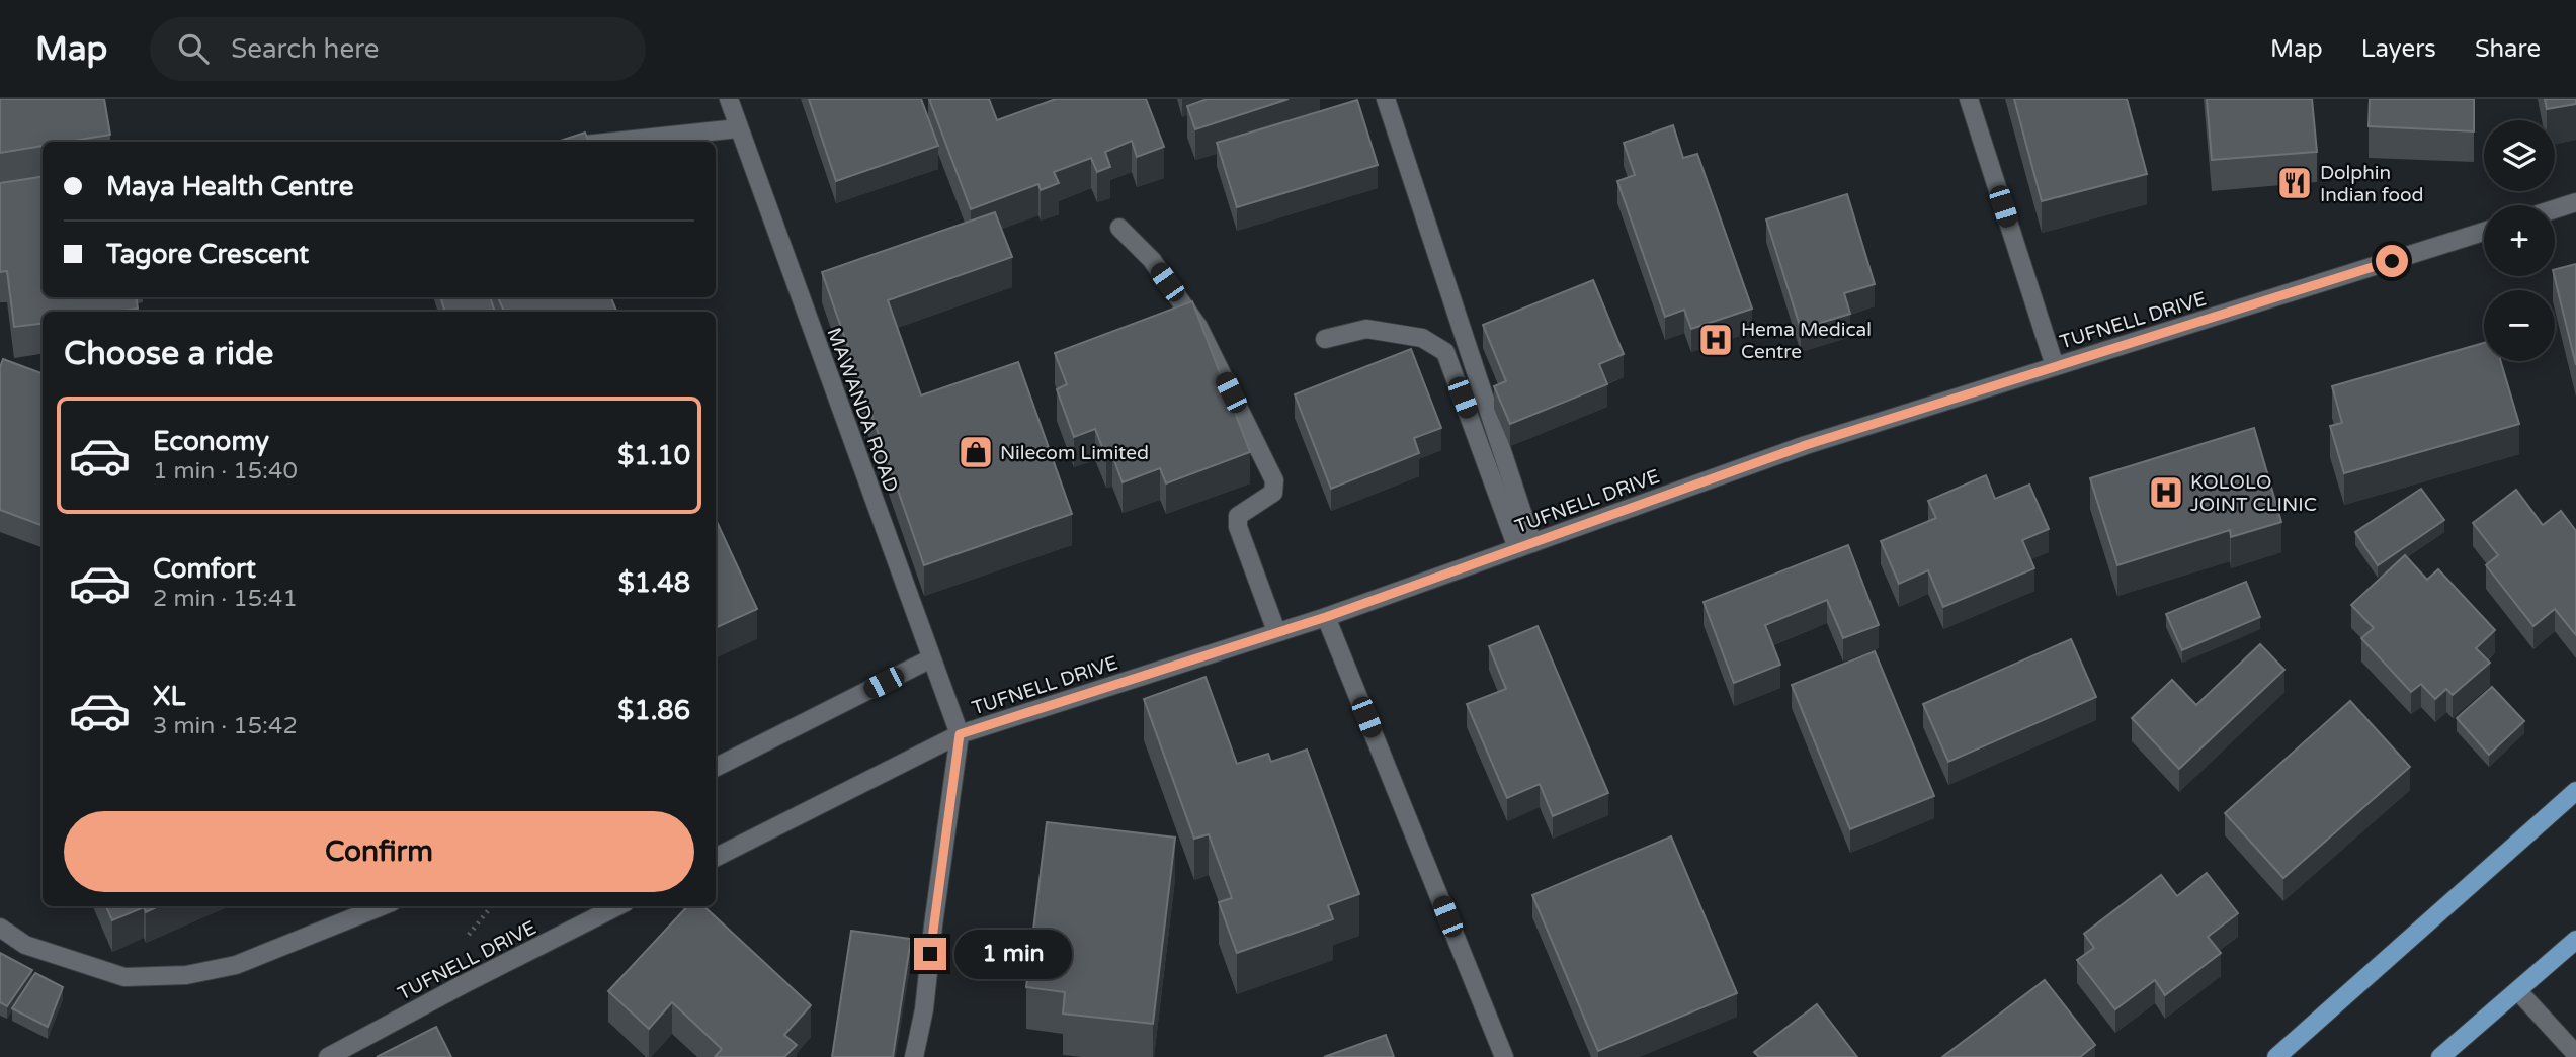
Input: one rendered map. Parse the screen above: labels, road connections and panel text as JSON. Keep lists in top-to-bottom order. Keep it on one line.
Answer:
{"streets":{"street":["TUFNELL DRIVE","MAWANDA ROAD"]},"crossings":[["TUFNELL DRIVE","MAWANDA ROAD"]],"places":{"restaurant":["Dolphin Indian food"],"hospital":["Hema Medical Centre","KOLOLO JOINT CLINIC"],"shop":["Nilecom Limited"]},"page":{"header":"Map","search":"Search here","nav":["Map","Layers","Share"],"map_buttons":["+","−"],"banner":["Maya Health Centre","Tagore Crescent"],"heading":"Choose a ride","list":[{"name":"Economy","note":"1 min · 15:40","value":"$1.10"},{"name":"Comfort","note":"2 min · 15:41","value":"$1.48"},{"name":"XL","note":"3 min · 15:42","value":"$1.86"}],"buttons":"Confirm","bubble":"1 min"}}
